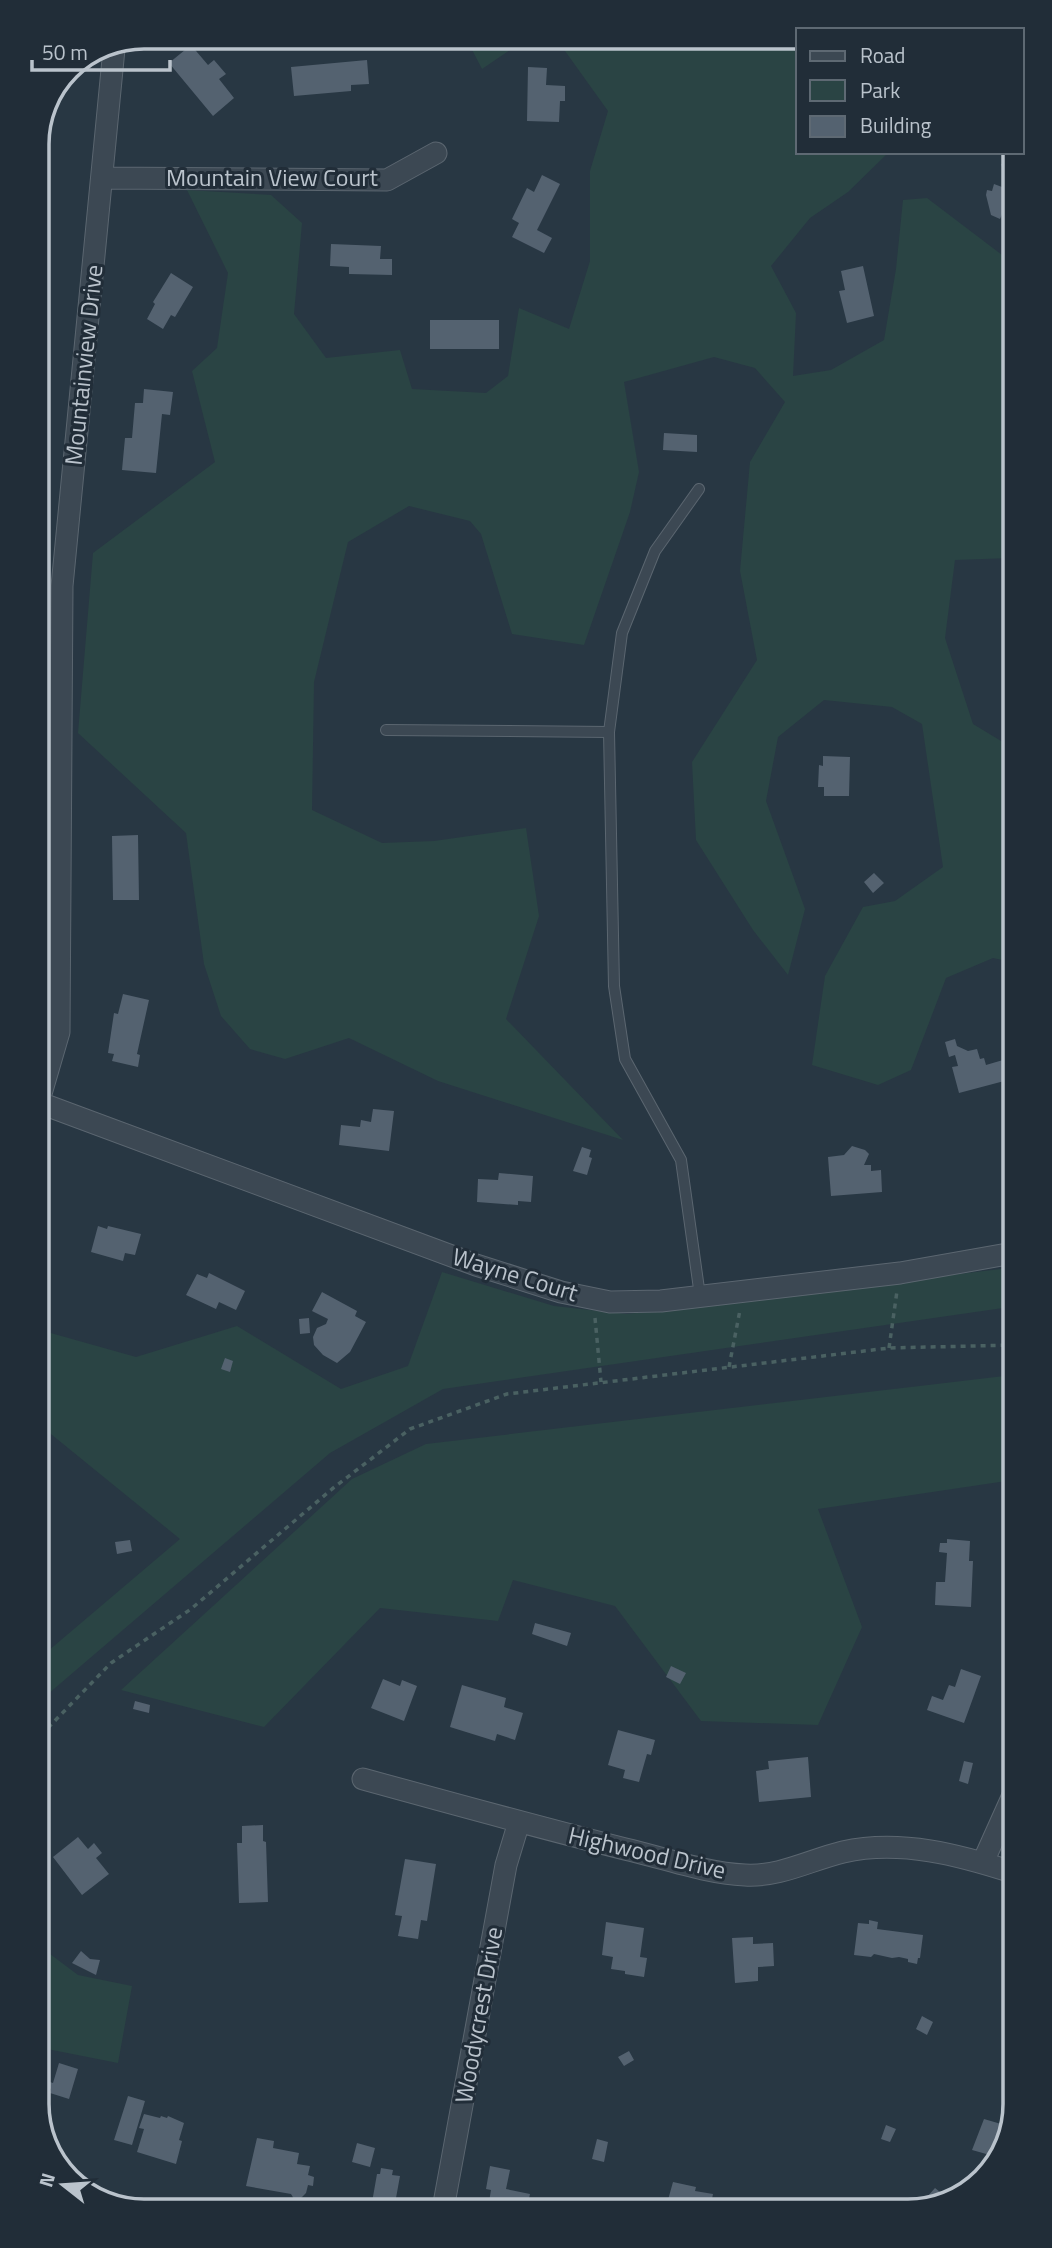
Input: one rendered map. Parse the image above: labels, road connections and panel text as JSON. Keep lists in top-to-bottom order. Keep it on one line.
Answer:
{"streets":{"street":["Mountain View Court","Mountainview Drive","Wayne Court","Highwood Drive","Woodycrest Drive"]},"crossings":[["Mountain View Court","Mountainview Drive"],["Highwood Drive","Woodycrest Drive"]],"legend":["Road","Park","Building"],"scale_bar":"50 m","north":"left"}
